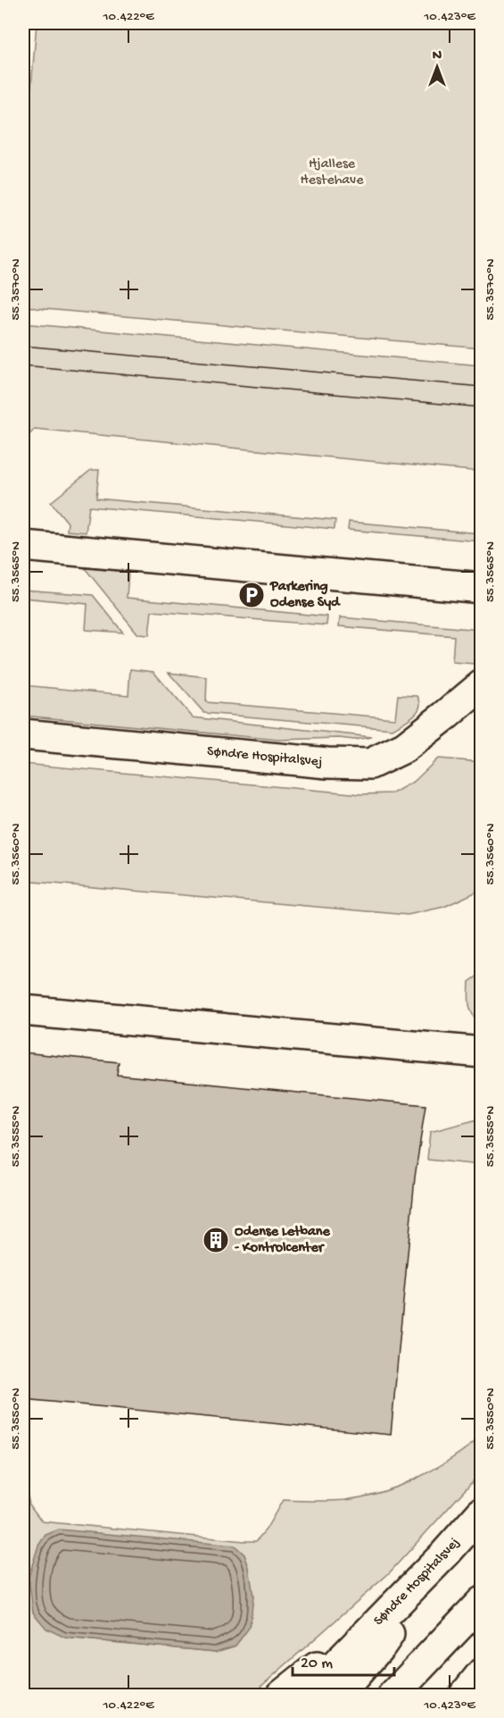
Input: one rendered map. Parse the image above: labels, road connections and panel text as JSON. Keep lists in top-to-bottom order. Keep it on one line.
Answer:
{"streets":{"street":["Søndre Hospitalsvej"]},"parks":["Hjallese Hestehave"],"places":{"parking":["Parkering Odense Syd"],"building":["Odense Letbane - Kontrolcenter"]},"scale_bar":"20 m","north":"top","coordinates":["10.422°E","10.423°E","55.3570°N","55.3565°N","55.3560°N","55.3555°N","55.3550°N"]}
